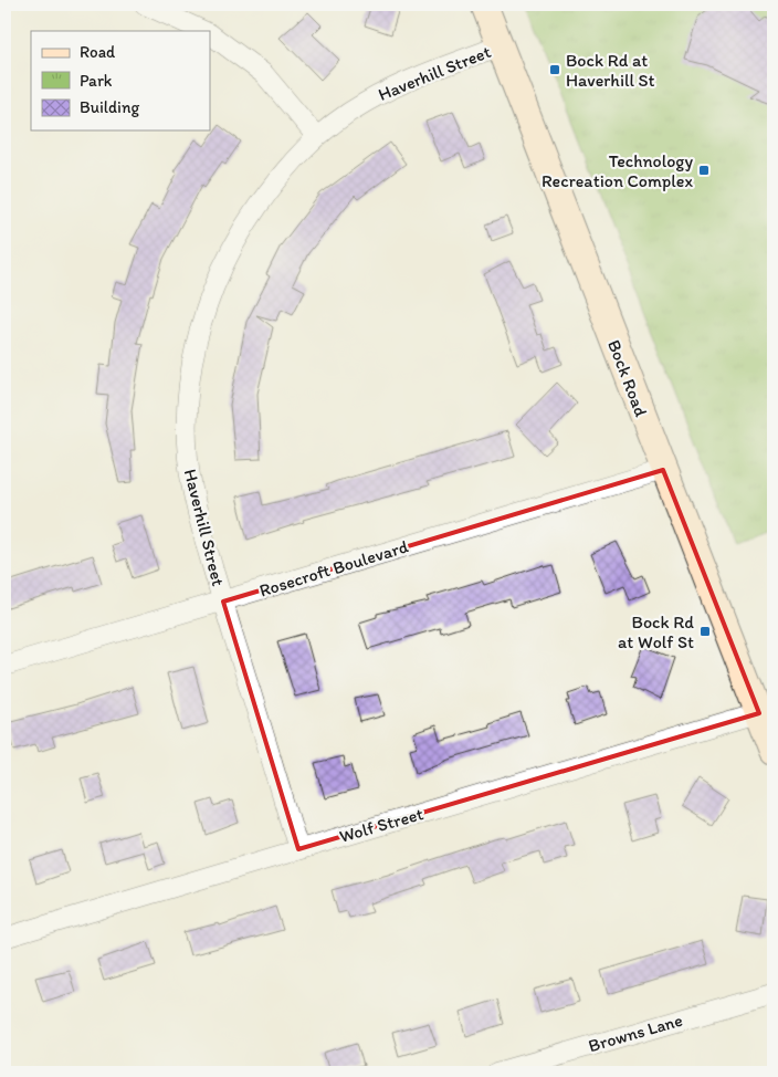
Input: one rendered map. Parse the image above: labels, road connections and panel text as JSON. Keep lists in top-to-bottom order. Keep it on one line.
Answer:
{"streets":{"main road":["Bock Road"],"street":["Haverhill Street","Rosecroft Boulevard","Wolf Street","Browns Lane"]},"crossings":[["Haverhill Street","Bock Road"],["Haverhill Street","Rosecroft Boulevard"],["Haverhill Street","Wolf Street"],["Bock Road","Rosecroft Boulevard"],["Bock Road","Wolf Street"]],"places":{"transit":["Bock Rd at Haverhill St","Technology Recreation Complex","Bock Rd at Wolf St"]},"legend":["Road","Park","Building"]}
